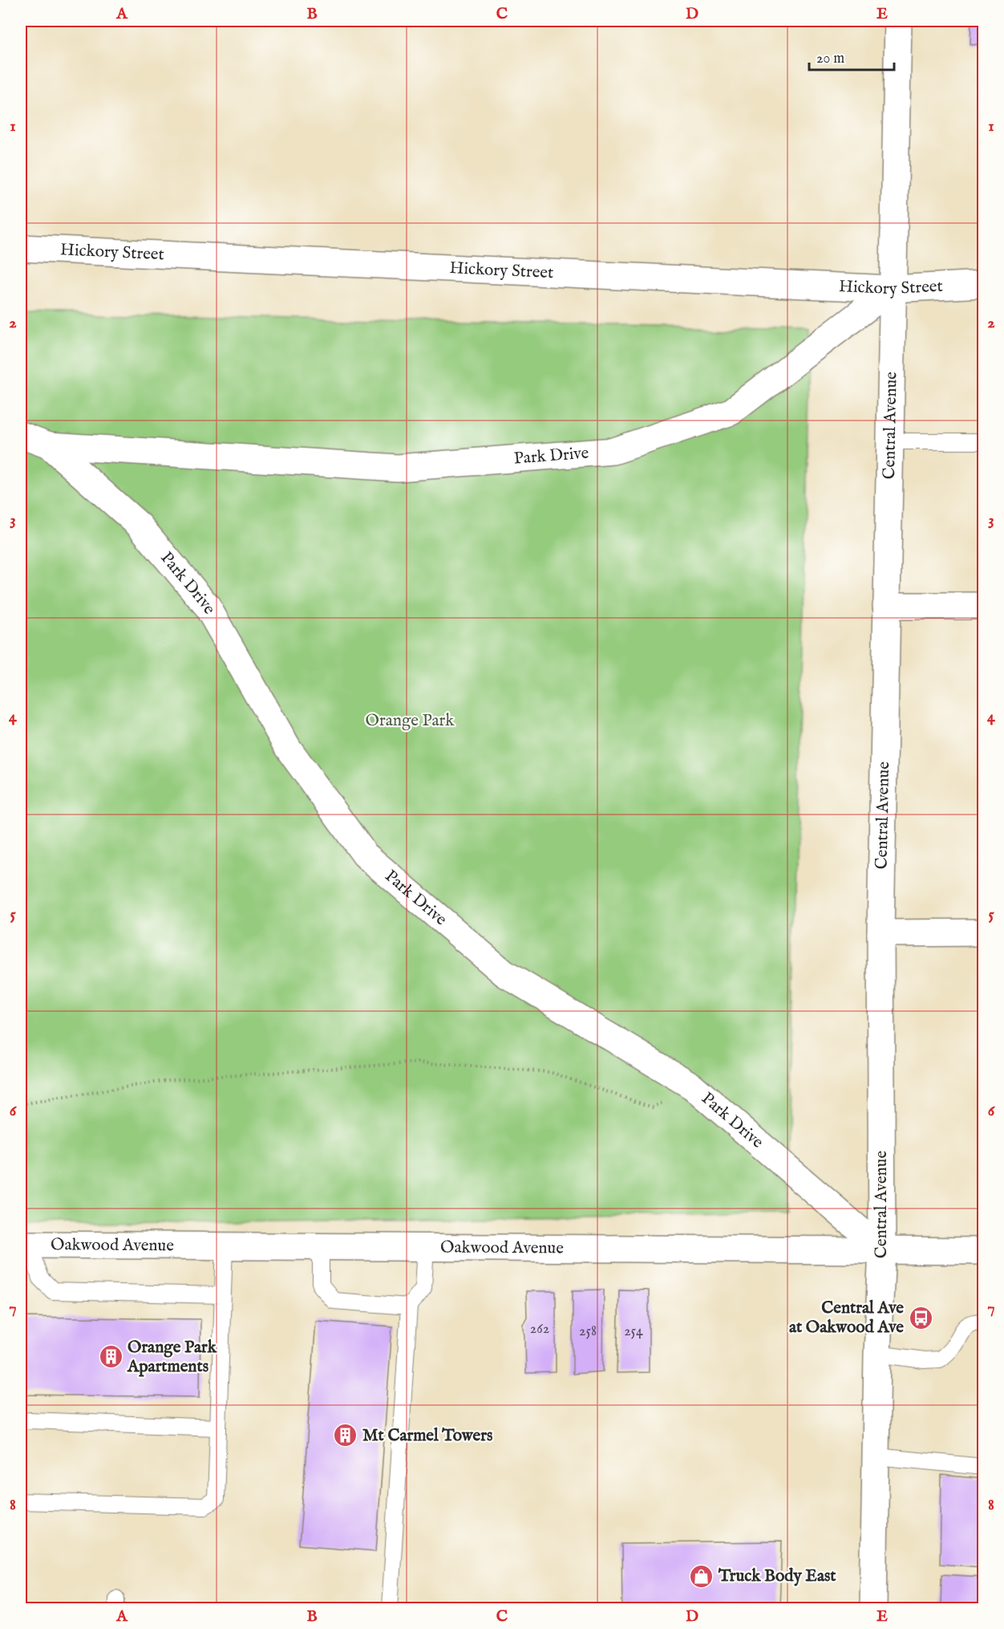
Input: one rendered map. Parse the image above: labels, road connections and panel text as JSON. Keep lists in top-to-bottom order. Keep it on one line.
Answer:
{"streets":{"street":["Hickory Street","Central Avenue","Park Drive","Oakwood Avenue"]},"crossings":[["Hickory Street","Central Avenue"],["Hickory Street","Park Drive"],["Central Avenue","Park Drive"],["Central Avenue","Oakwood Avenue"],["Park Drive","Oakwood Avenue"]],"parks":["Orange Park"],"places":{"bus stop":["Central Ave at Oakwood Ave"],"building":["Orange Park Apartments","Mt Carmel Towers"],"shop":["Truck Body East"]},"house_numbers":["262","258","254"],"scale_bar":"20 m","grid":{"columns":["A","B","C","D","E"],"rows":["1","2","3","4","5","6","7","8"]}}
